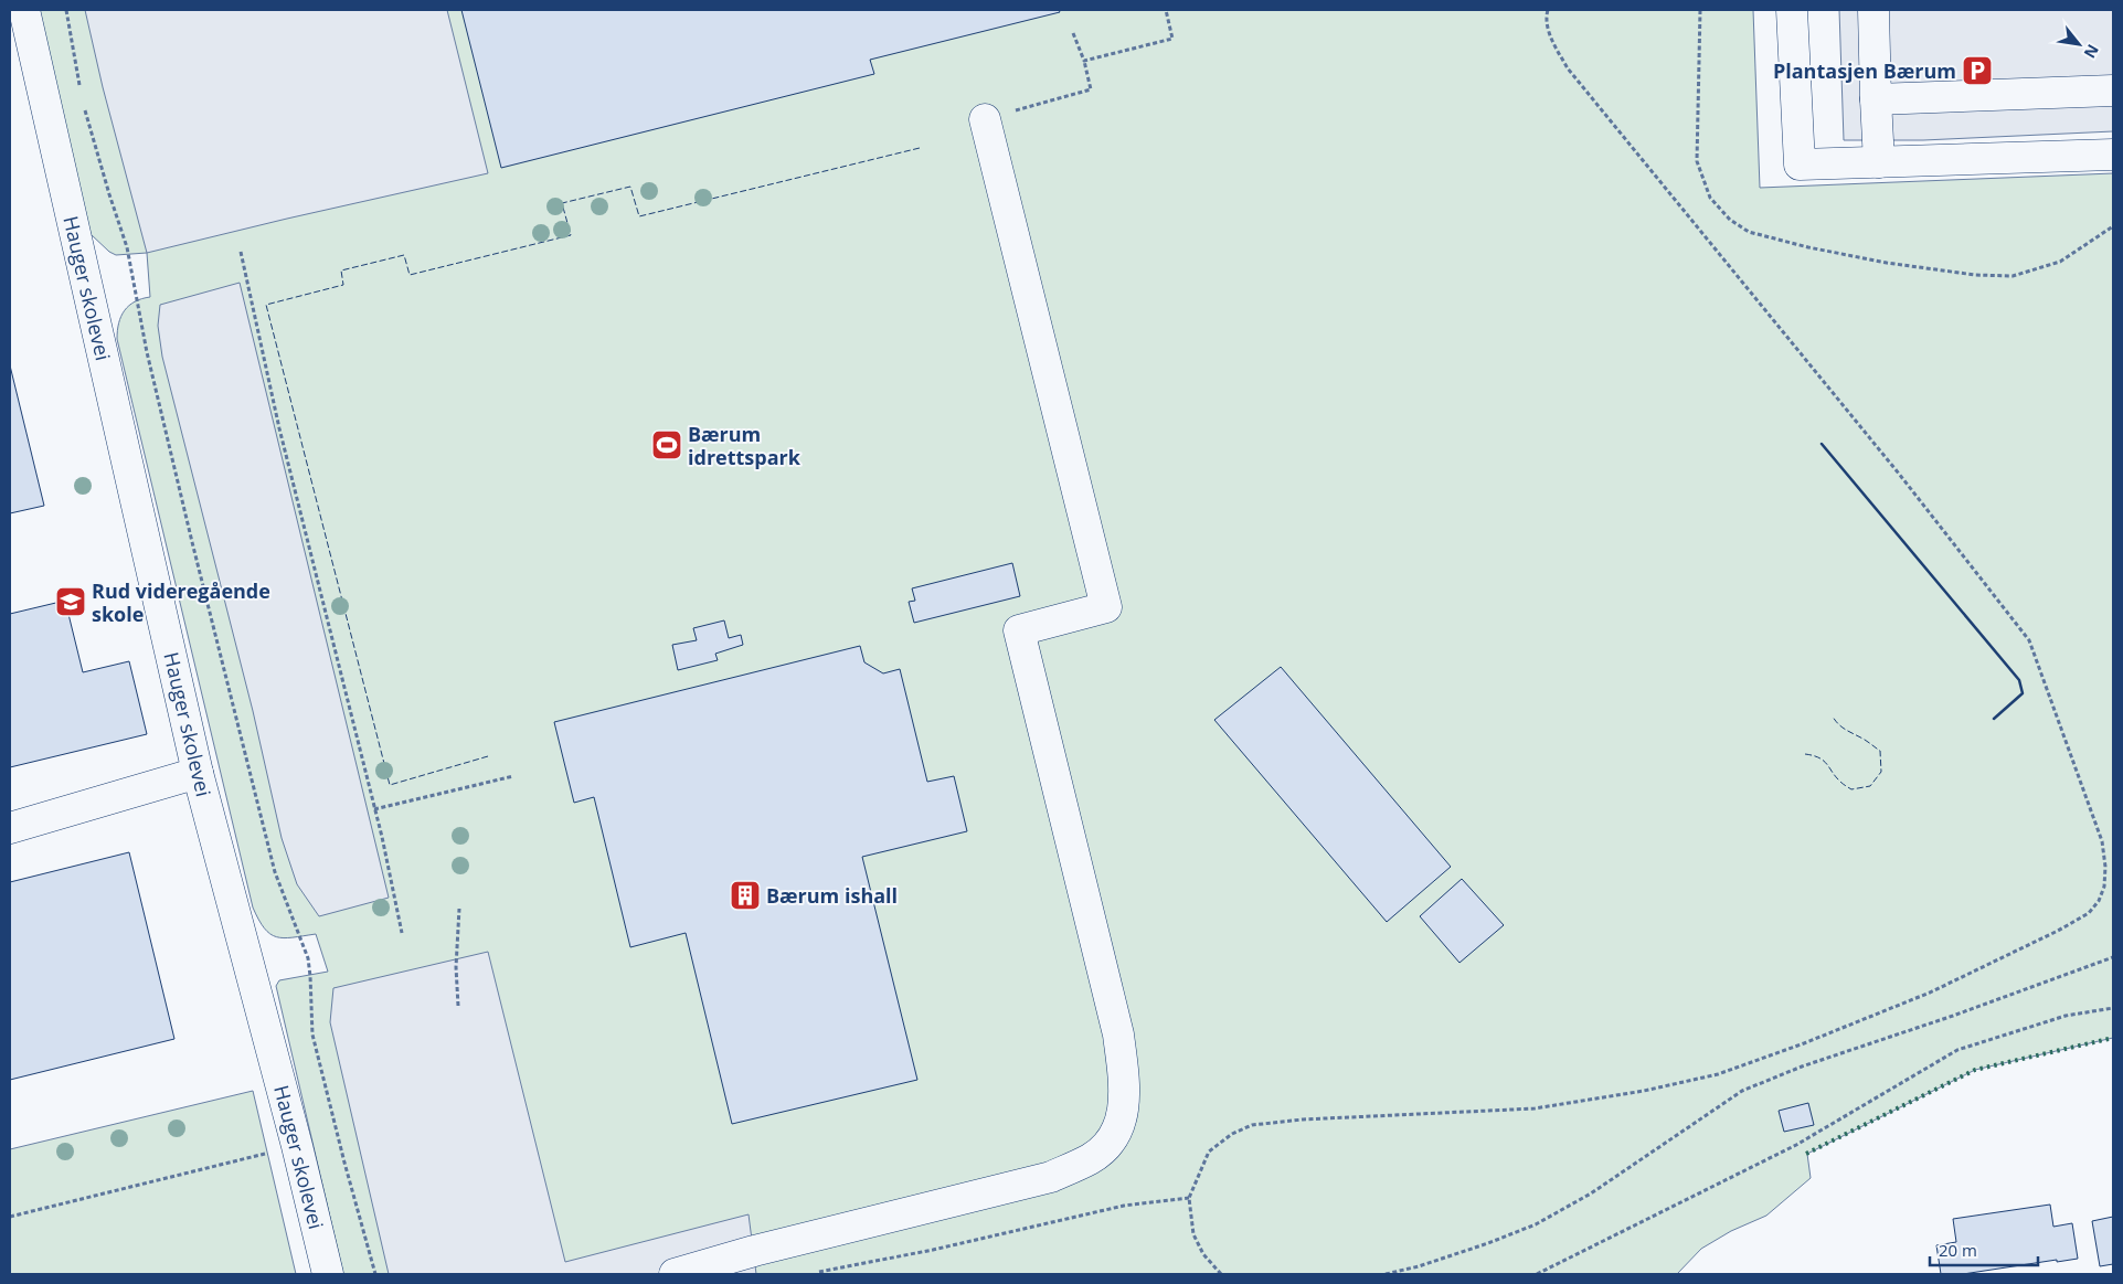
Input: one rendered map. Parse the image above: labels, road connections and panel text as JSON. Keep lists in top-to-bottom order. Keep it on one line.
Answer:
{"streets":{"street":["Hauger skolevei"]},"places":{"parking":["Plantasjen Bærum"],"sports":["Bærum idrettspark"],"school or university":["Rud videregående skole"],"building":["Bærum ishall"]},"scale_bar":"20 m","north":"bottom right"}
